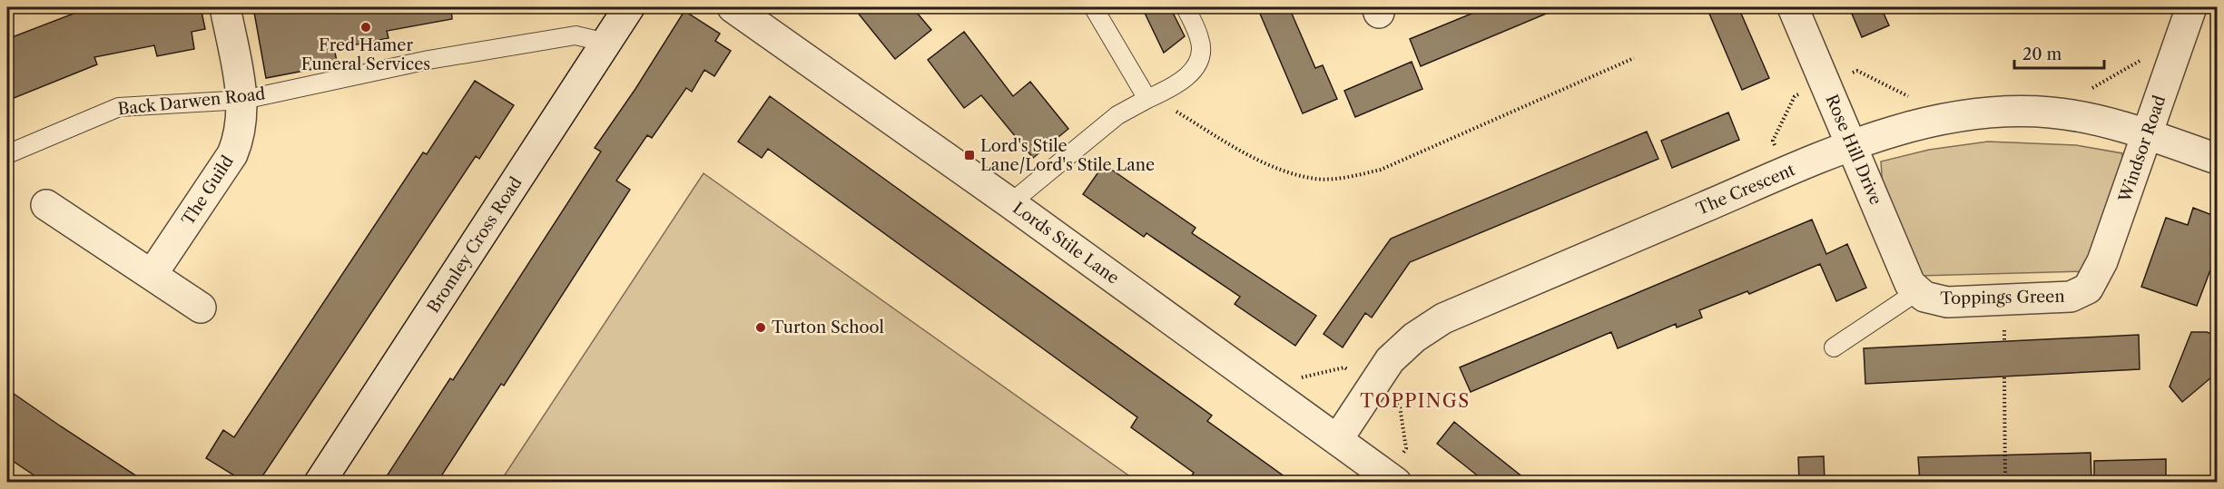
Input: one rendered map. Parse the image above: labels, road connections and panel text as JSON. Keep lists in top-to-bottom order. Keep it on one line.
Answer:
{"streets":{"street":["Windsor Road","Rose Hill Drive","The Crescent","The Guild","Lords Stile Lane","Bromley Cross Road","Toppings Green"],"lane":["Back Darwen Road"]},"crossings":[["Back Darwen Road","The Guild"],["Back Darwen Road","Bromley Cross Road"],["Windsor Road","The Crescent"],["Windsor Road","Toppings Green"],["Rose Hill Drive","The Crescent"],["Rose Hill Drive","Toppings Green"],["The Crescent","Lords Stile Lane"]],"districts":["TOPPINGS"],"places":{"other":["Fred Hamer Funeral Services","Turton School"],"transit":["Lord's Stile Lane/Lord's Stile Lane"]},"scale_bar":"20 m"}
